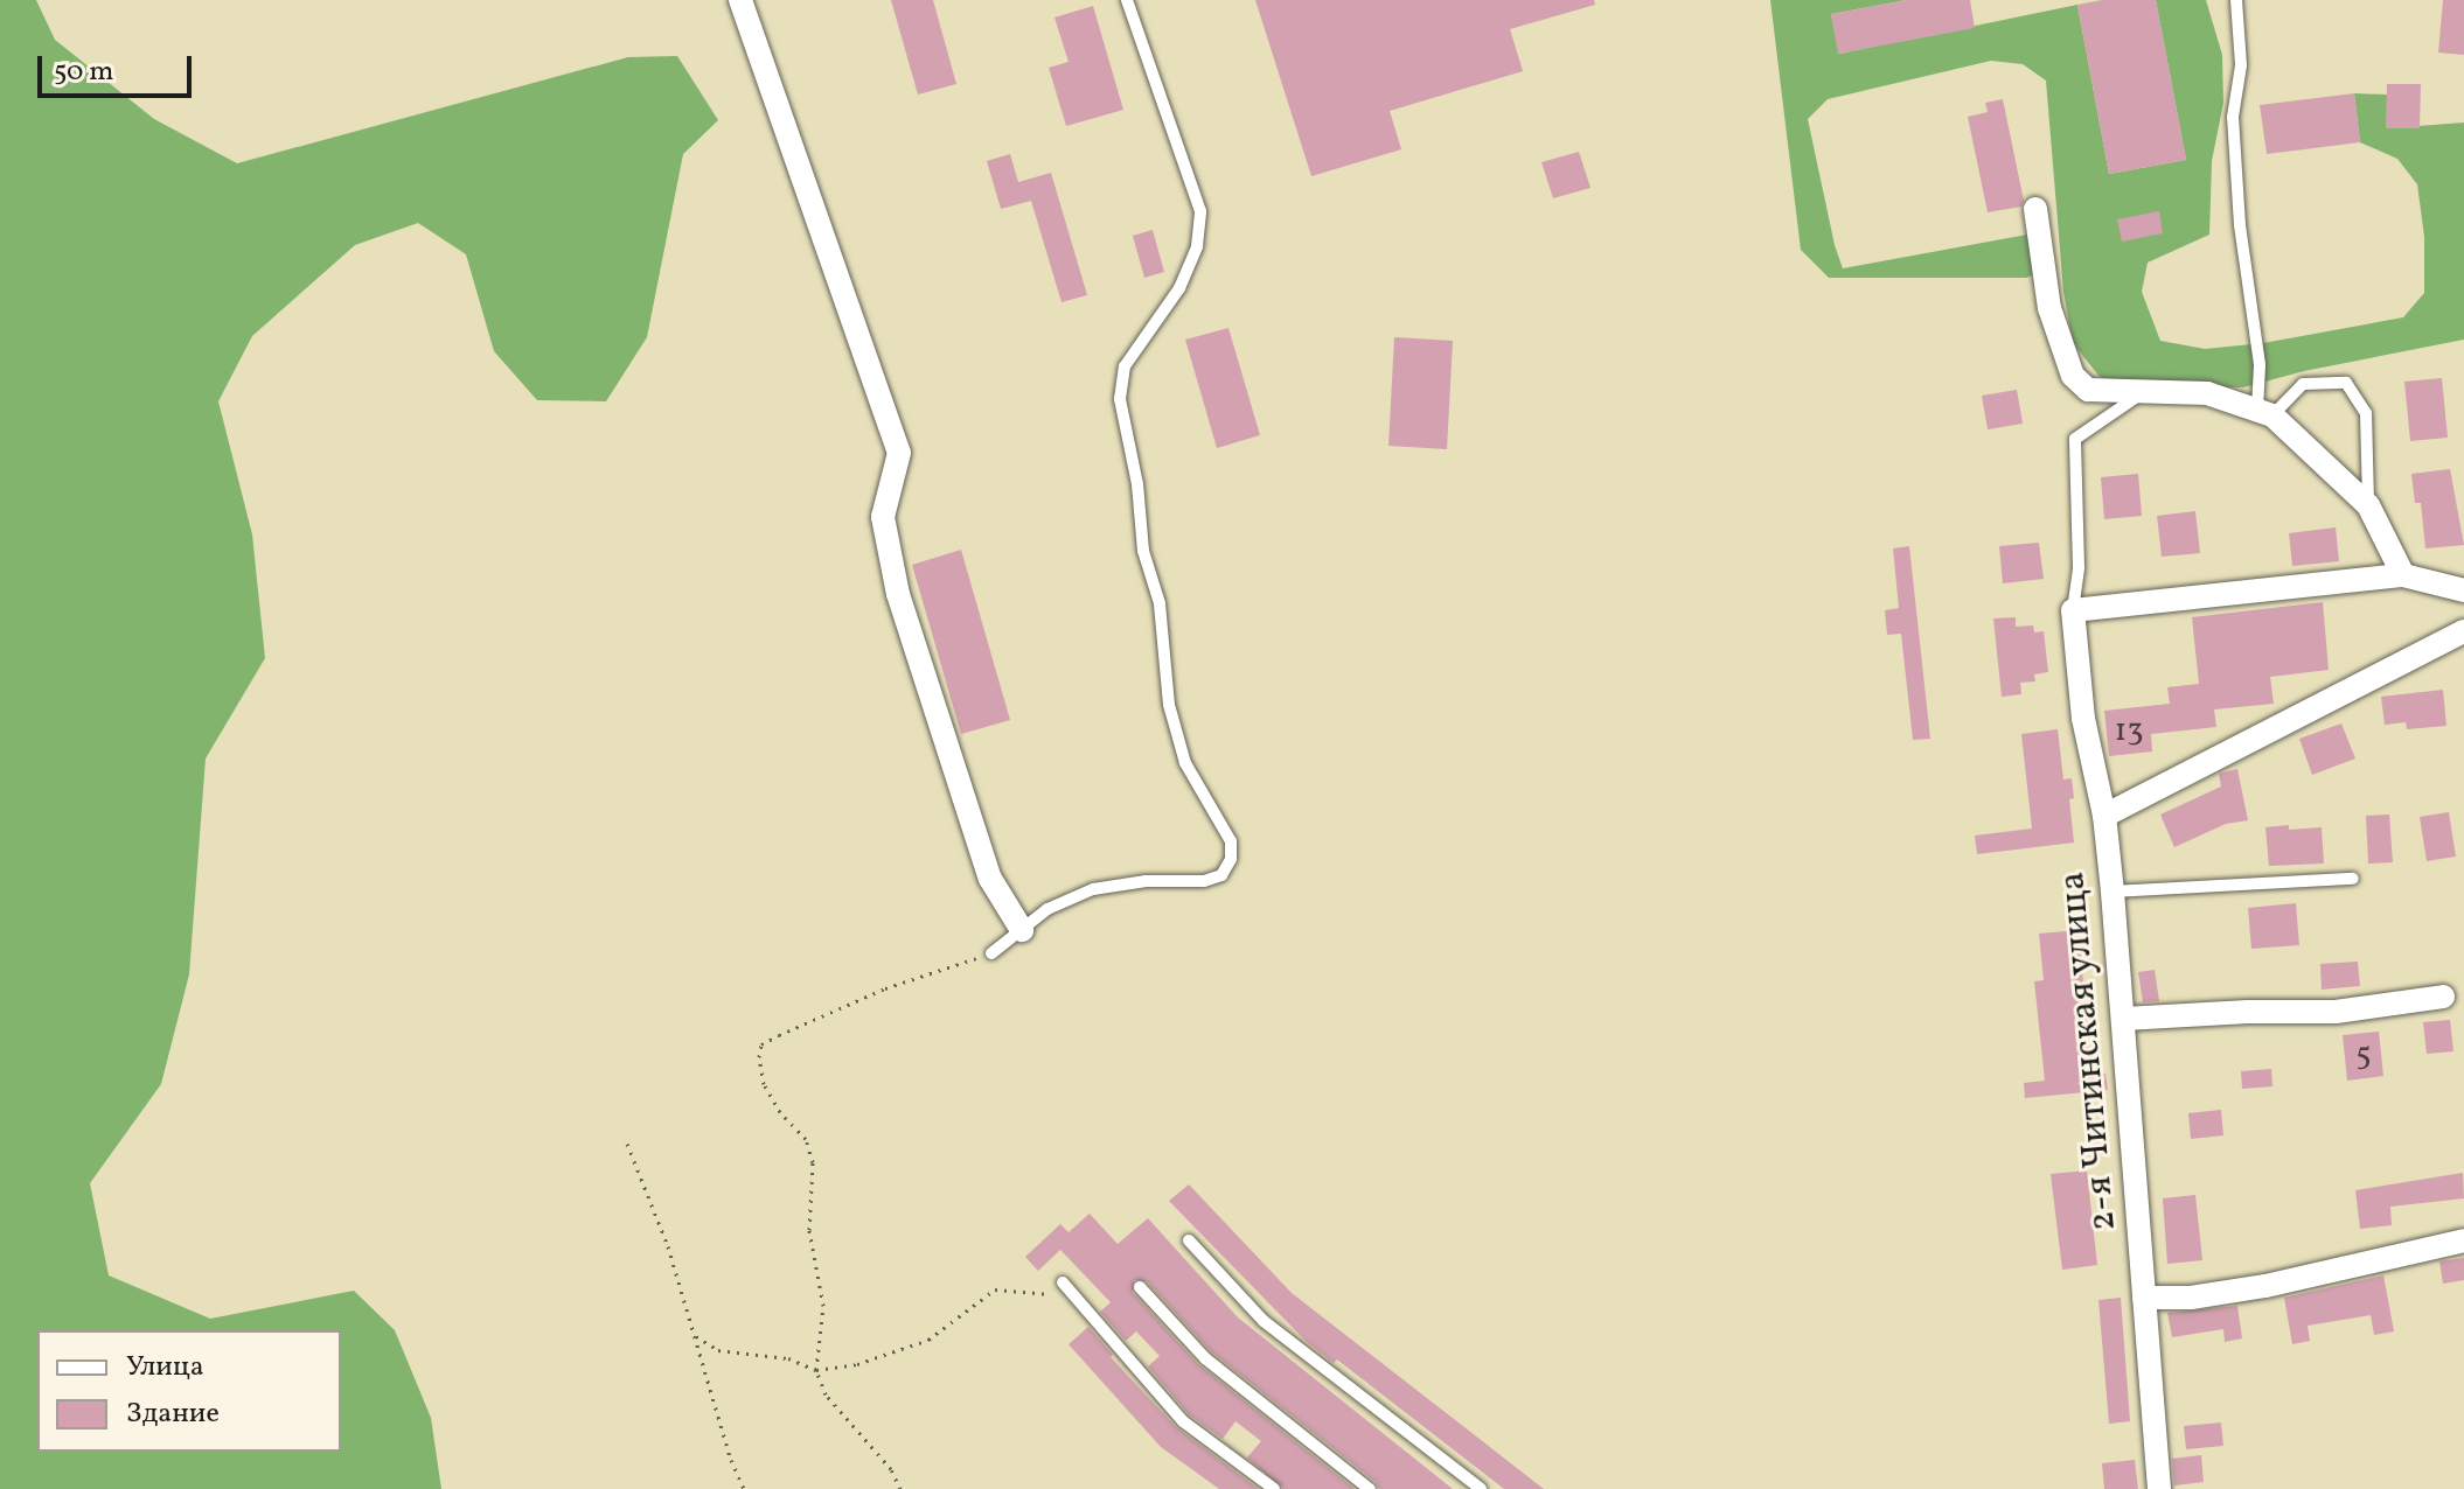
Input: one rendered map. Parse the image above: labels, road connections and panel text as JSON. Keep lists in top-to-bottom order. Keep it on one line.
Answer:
{"streets":{"street":["2-я Читинская улица"]},"house_numbers":["13","5"],"legend":["Улица","Здание"],"scale_bar":"50 m"}
